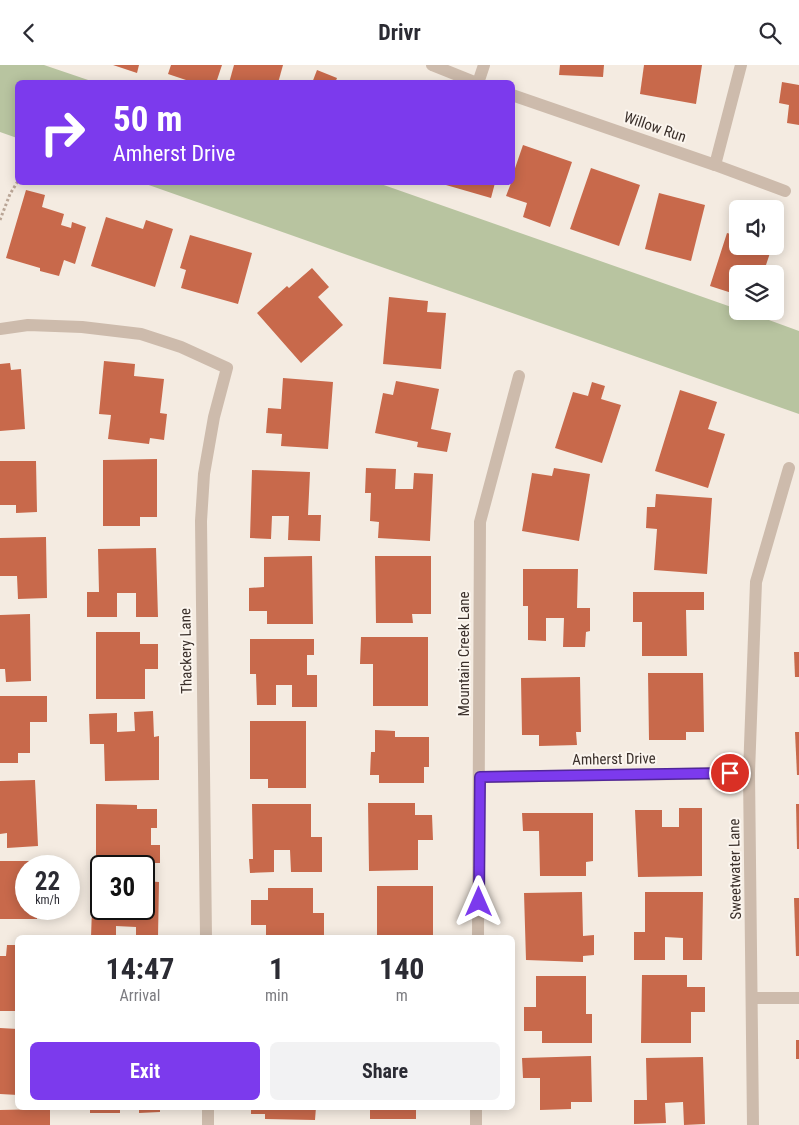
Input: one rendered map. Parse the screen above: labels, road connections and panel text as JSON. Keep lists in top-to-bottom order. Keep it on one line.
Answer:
{"streets":{"street":["Willow Run","Thackery Lane","Mountain Creek Lane","Amherst Drive","Sweetwater Lane"]},"crossings":[["Mountain Creek Lane","Amherst Drive"],["Amherst Drive","Sweetwater Lane"]],"page":{"header":"Drivr","turn":["50 m","Amherst Drive"],"speed":"22 km/h","limit":"30","eta":["14:47","Arrival","1","min","140","m"],"buttons":["Exit","Share"]}}
